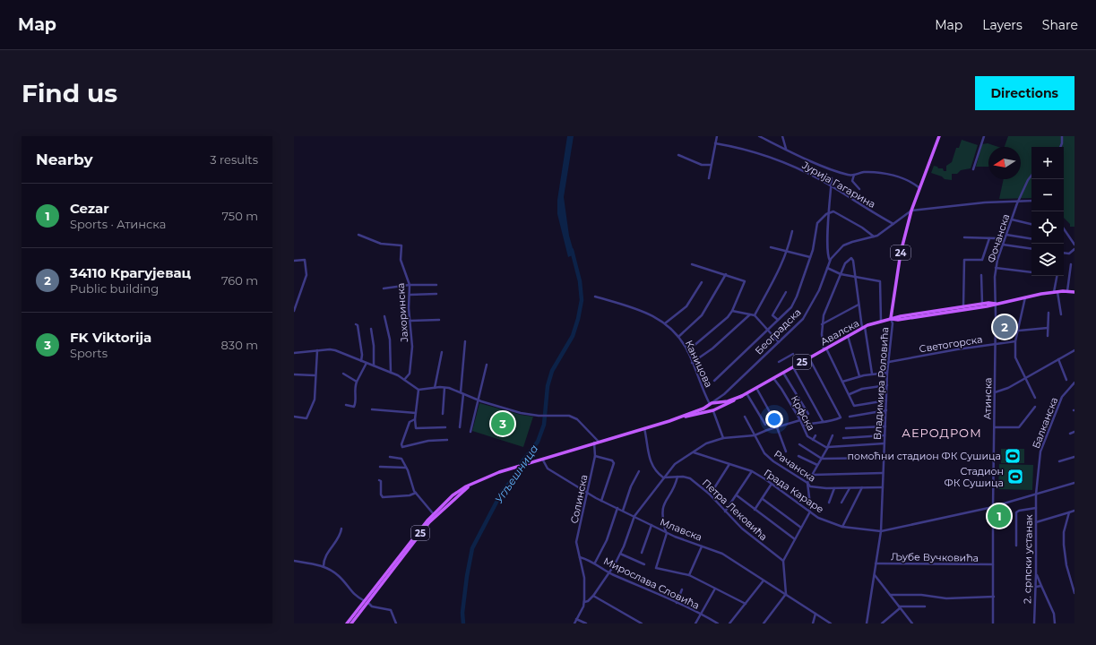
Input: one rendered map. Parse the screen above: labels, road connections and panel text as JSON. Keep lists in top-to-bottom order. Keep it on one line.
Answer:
{"streets":{"main road":["24","Авалска","25","Владимира Роловића"],"street":["Јурија Гагарина","Фочанска","Јахоринска","Београдска","Светогорска","Каницова","Атинска","Крфска","Балканска","Рачанска","Града Караре","Солинска","Петра Лековића","Млавска","Љубе Вучковића","2. српски устанак","Мирослава Словића"]},"crossings":[["Јурија Гагарина","Београдска"],["Фочанска","Авалска"],["Фочанска","Атинска"],["24","Београдска"],["24","Владимира Роловића"],["Београдска","25"],["Београдска","Каницова"],["Београдска","Владимира Роловића"],["Авалска","25"],["Авалска","Владимира Роловића"],["Авалска","Атинска"],["Авалска","Крфска"],["Светогорска","Владимира Роловића"],["Светогорска","Атинска"],["25","Каницова"],["25","Солинска"],["25","Млавска"],["Владимира Роловића","Рачанска"],["Владимира Роловића","Града Караре"],["Владимира Роловића","Љубе Вучковића"],["Атинска","Града Караре"],["Атинска","Љубе Вучковића"],["Балканска","Града Караре"],["Балканска","2. српски устанак"],["Града Караре","2. српски устанак"],["Солинска","Млавска"],["Млавска","Мирослава Словића"]],"districts":["АЕРОДРОМ"],"water":["Угљешница"],"places":{"sports":["помоћни стадион ФК Сушица","Стадион ФК Сушица"]},"north":"left","page":{"header":"Map","nav":["Map","Layers","Share"],"buttons":"Directions","title":"Find us","heading":["Nearby","3 results"],"map_buttons":["+","−"],"list":[{"mark":"1","name":"Cezar","note":"Sports · Атинска","value":"750 m"},{"mark":"2","name":"34110 Крагујевац","note":"Public building","value":"760 m"},{"mark":"3","name":"FK Viktorija","note":"Sports","value":"830 m"}],"pins":["2","3","1"]}}
